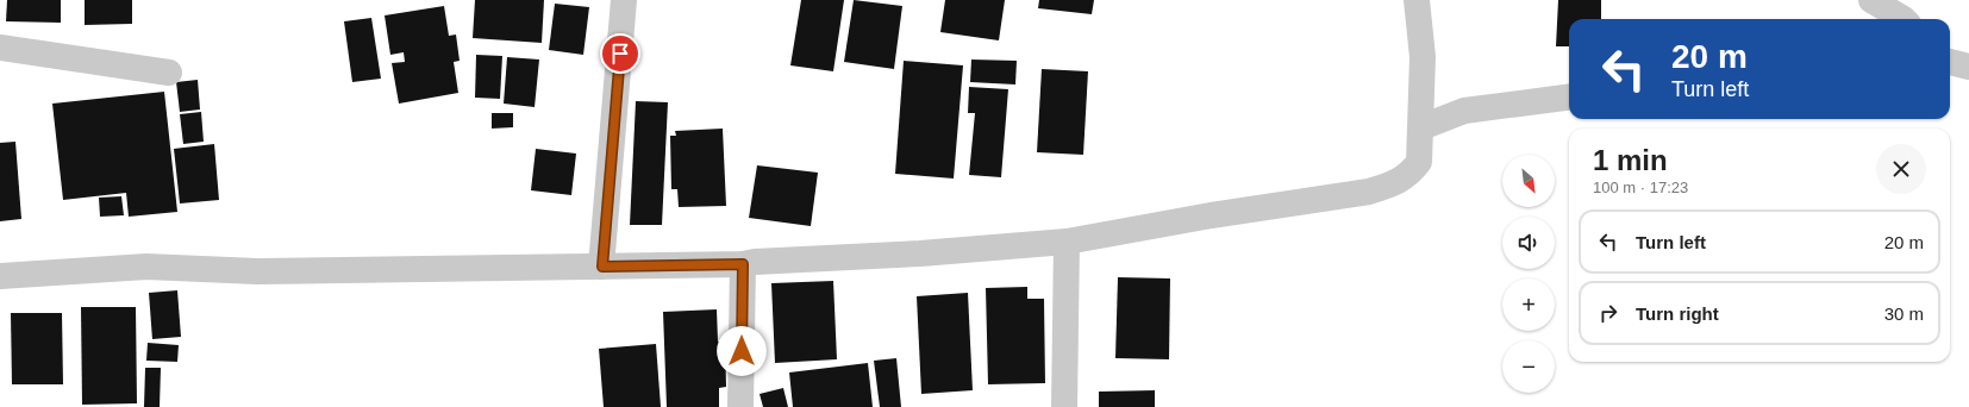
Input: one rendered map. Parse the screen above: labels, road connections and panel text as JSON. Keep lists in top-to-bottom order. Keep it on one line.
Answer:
{"north":"bottom right","page":{"turn":["20 m","Turn left"],"heading":["1 min","100 m · 17:23"],"map_buttons":["+","−"],"list":[{"name":"Turn left","value":"20 m"},{"name":"Turn right","value":"30 m"}]}}
